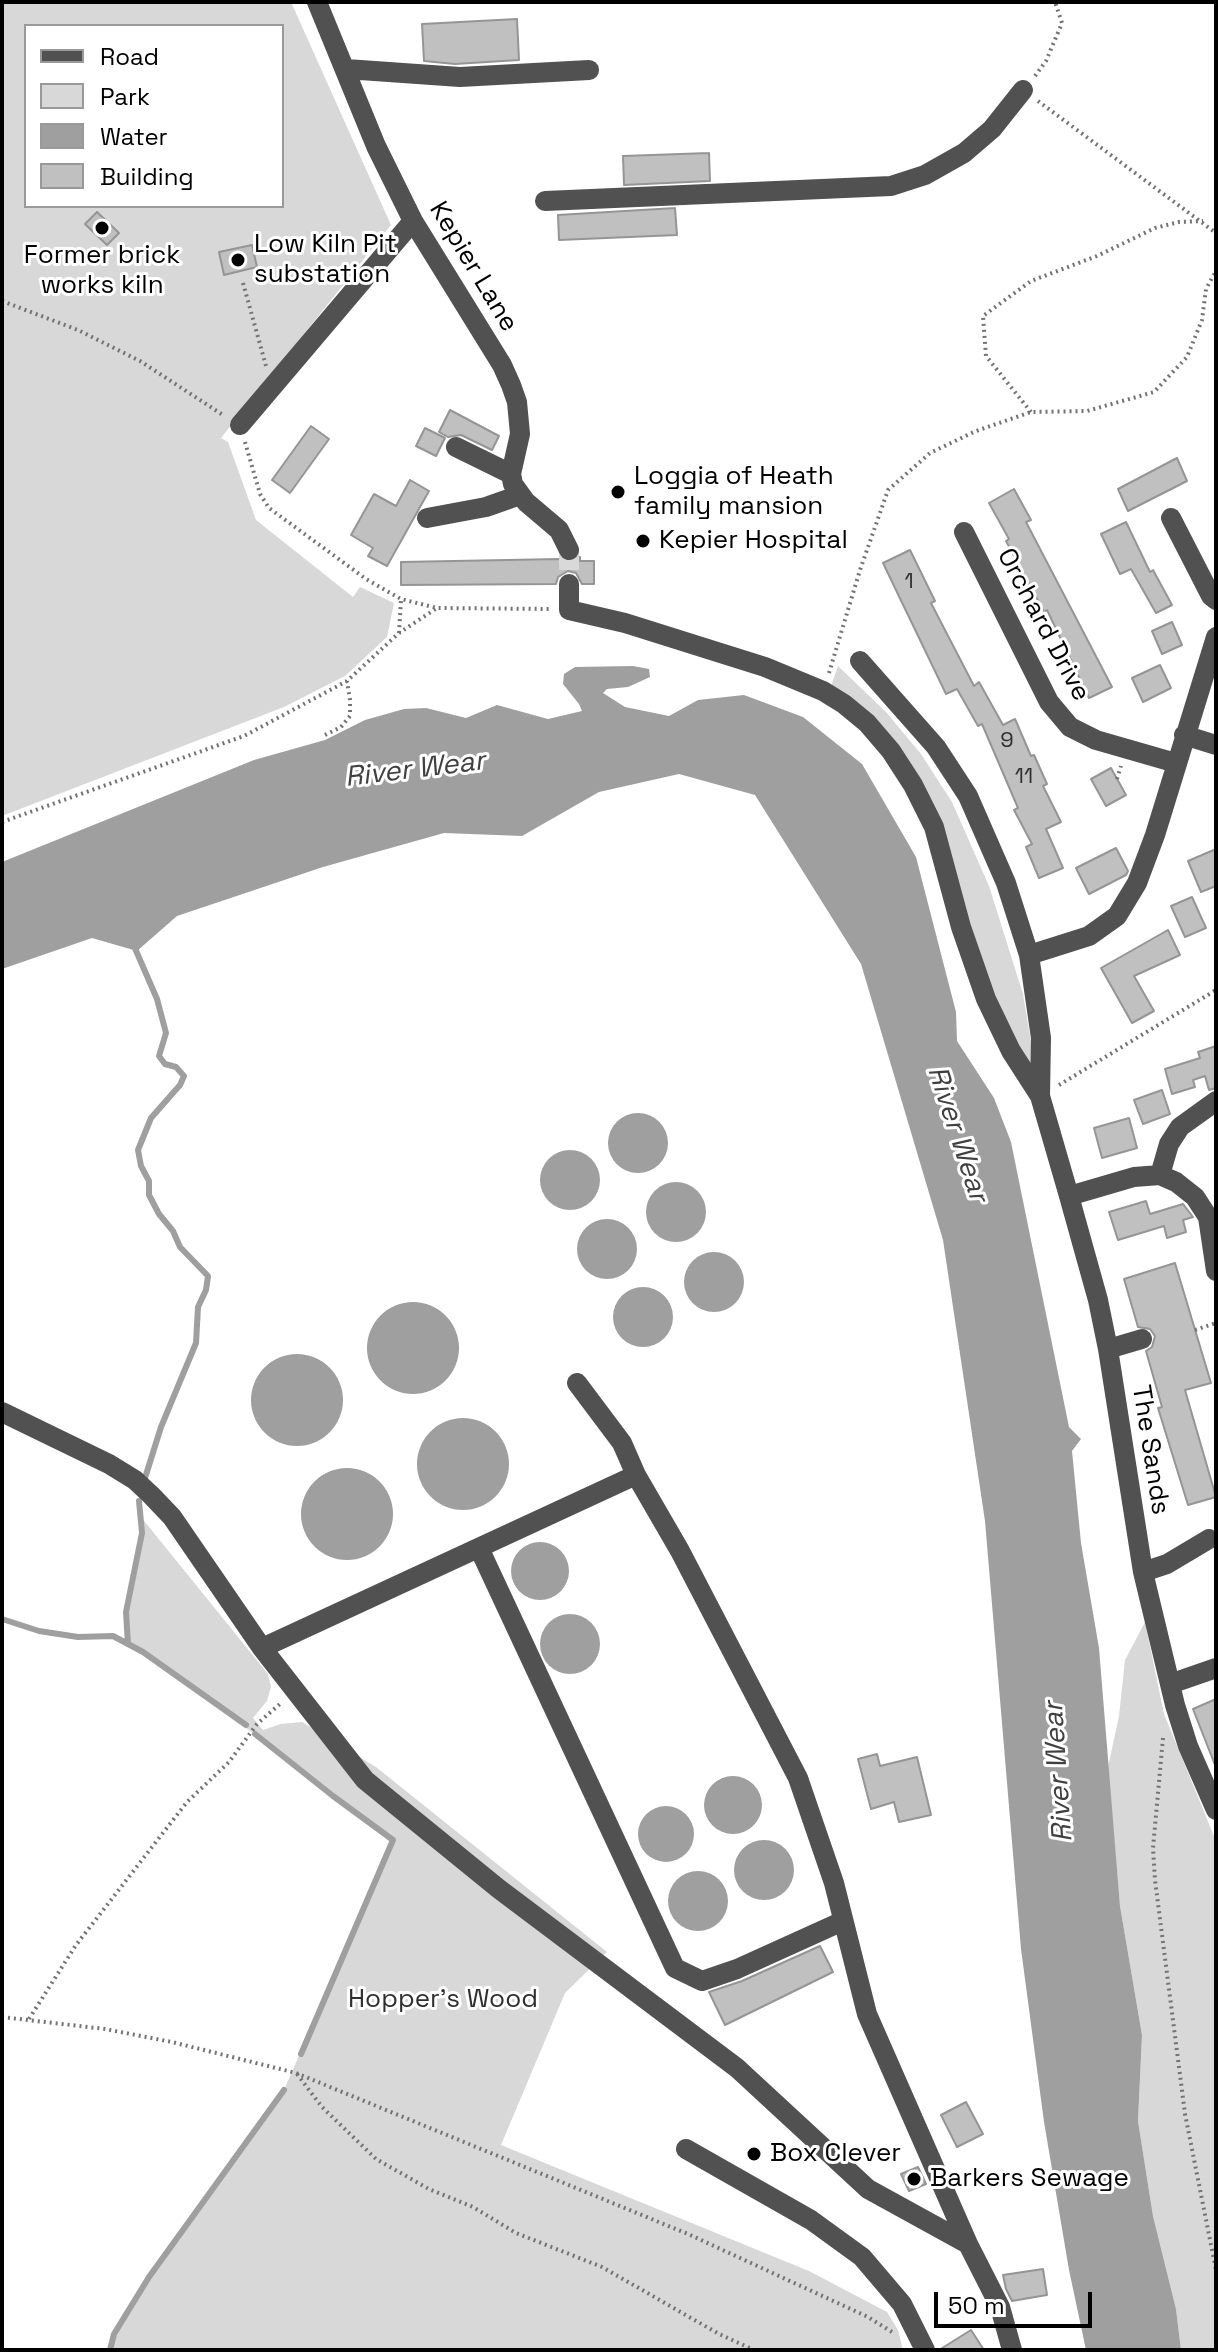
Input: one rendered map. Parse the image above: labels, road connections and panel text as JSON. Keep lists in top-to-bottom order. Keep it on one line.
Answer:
{"streets":{"street":["Kepier Lane","Orchard Drive","The Sands"]},"water":["River Wear"],"parks":["Hopper's Wood"],"places":["Former brick works kiln","Low Kiln Pit substation","Loggia of Heath family mansion","Kepier Hospital","Box Clever","Barkers Sewage"],"house_numbers":["1","9","11"],"legend":["Road","Park","Water","Building"],"scale_bar":"50 m"}
